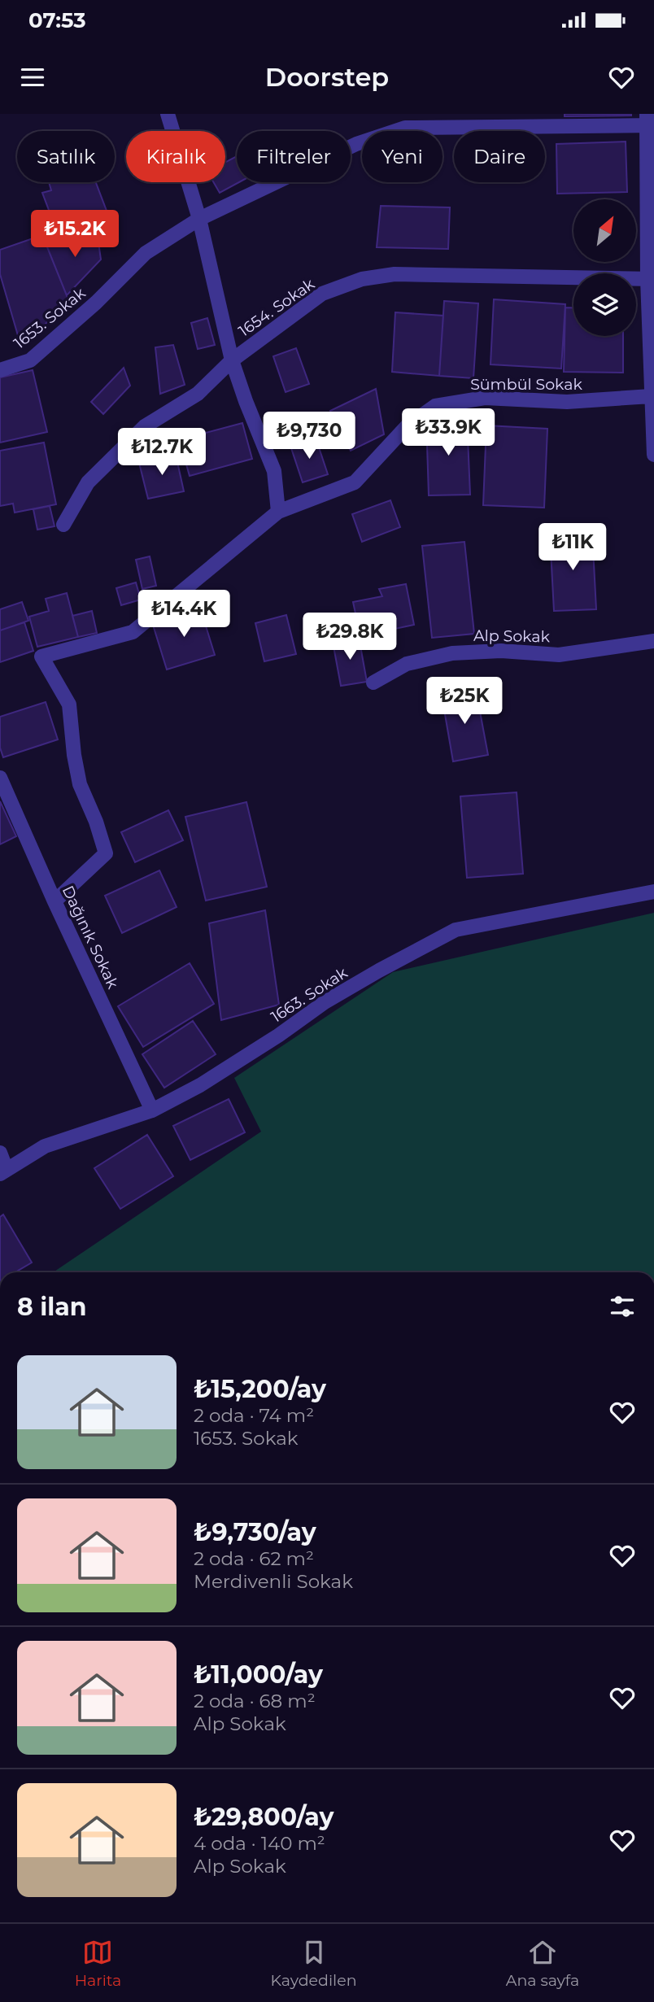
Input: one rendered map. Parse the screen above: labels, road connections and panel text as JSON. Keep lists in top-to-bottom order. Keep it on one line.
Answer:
{"streets":{"street":["1654. Sokak","1653. Sokak","Sümbül Sokak","Alp Sokak","Dağınık Sokak","1663. Sokak"]},"crossings":[["Sümbül Sokak","Dağınık Sokak"],["Dağınık Sokak","1663. Sokak"]],"north":"top right","page":{"status":"07:53","header":"Doorstep","chip":["Satılık","Kiralık","Filtreler","Yeni","Daire"],"price":["₺15.2K","₺33.9K","₺9,730","₺12.7K","₺11K","₺14.4K","₺29.8K","₺25K"],"heading":"8 ilan","list":[{"name":"₺15,200/ay","note":"2 oda · 74 m² · 1653. Sokak"},{"name":"₺9,730/ay","note":"2 oda · 62 m² · Merdivenli Sokak"},{"name":"₺11,000/ay","note":"2 oda · 68 m² · Alp Sokak"},{"name":"₺29,800/ay","note":"4 oda · 140 m² · Alp Sokak"}],"tabs":["Harita","Kaydedilen","Ana sayfa"]}}
